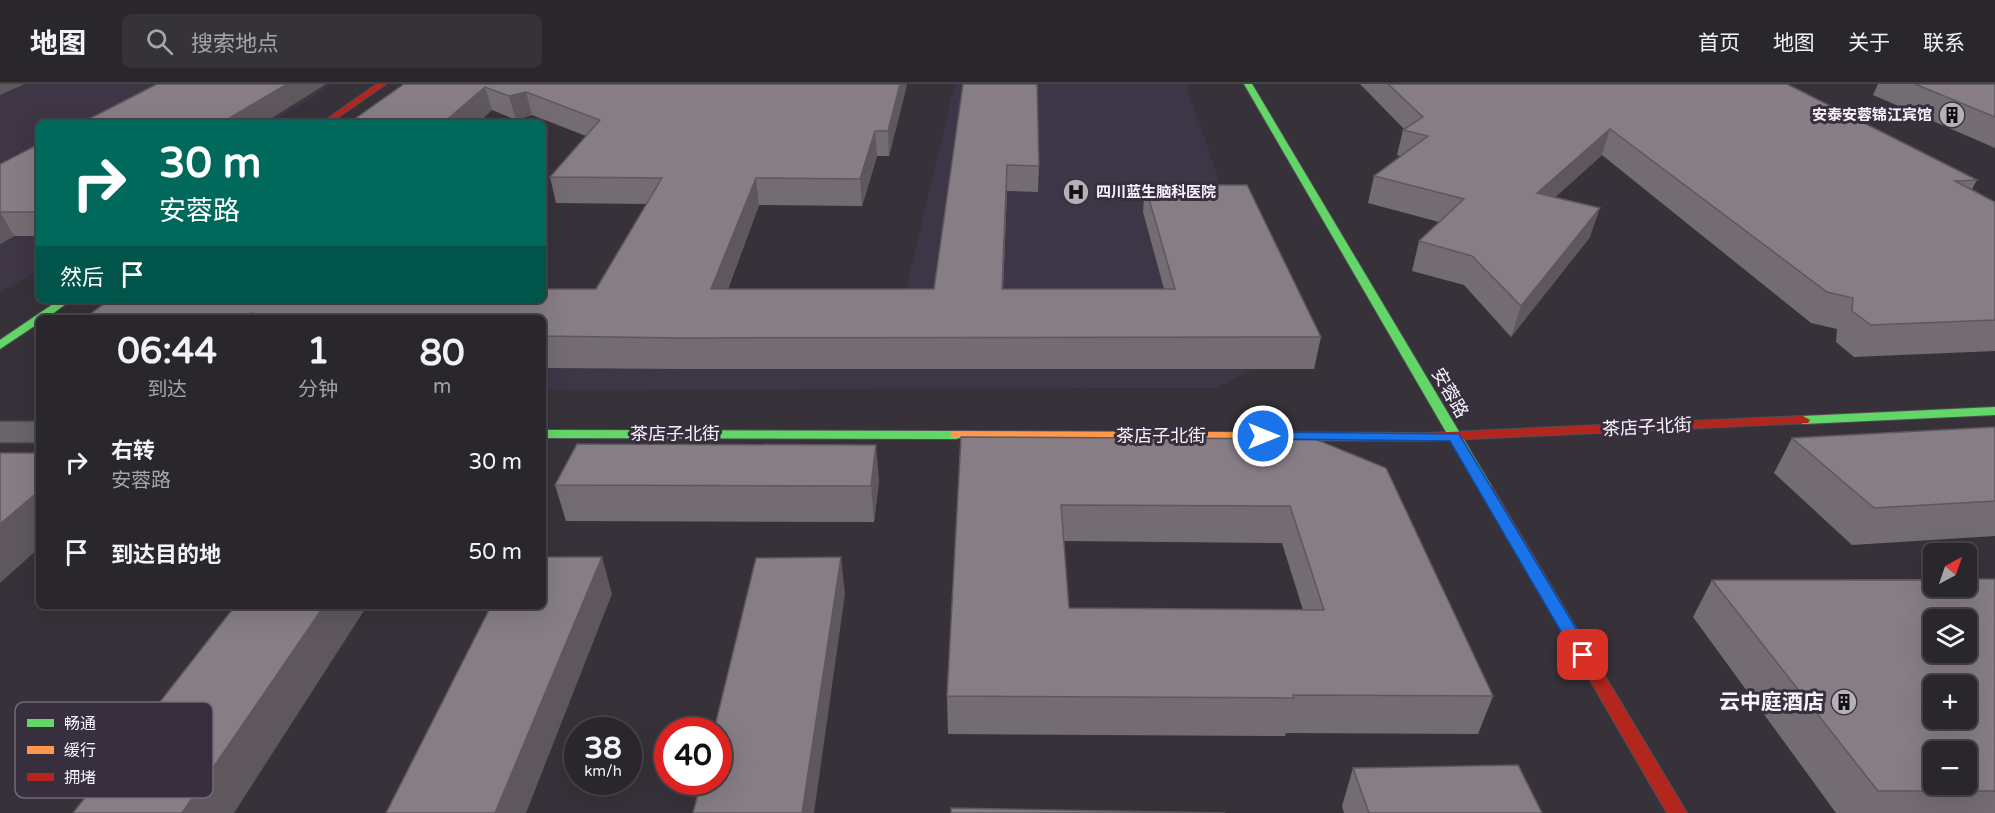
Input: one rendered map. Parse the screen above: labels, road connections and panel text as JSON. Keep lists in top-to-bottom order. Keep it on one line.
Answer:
{"streets":{"street":["安蓉路","茶店子北街"]},"crossings":[["安蓉路","茶店子北街"]],"places":{"building":["安泰安蓉锦江宾馆","云中庭酒店"],"hospital":["四川蓝生脑科医院"]},"legend":["畅通","缓行","拥堵"],"north":"top right","page":{"header":"地图","search":"搜索地点","nav":["首页","地图","关于","联系"],"turn":["30 m","安蓉路"],"then":"然后","eta":["06:44","到达","1","分钟","80","m"],"list":[{"name":"右转","note":"安蓉路","value":"30 m"},{"name":"到达目的地","value":"50 m"}],"map_buttons":["+","−"],"speed":"38 km/h","limit":"40"}}
